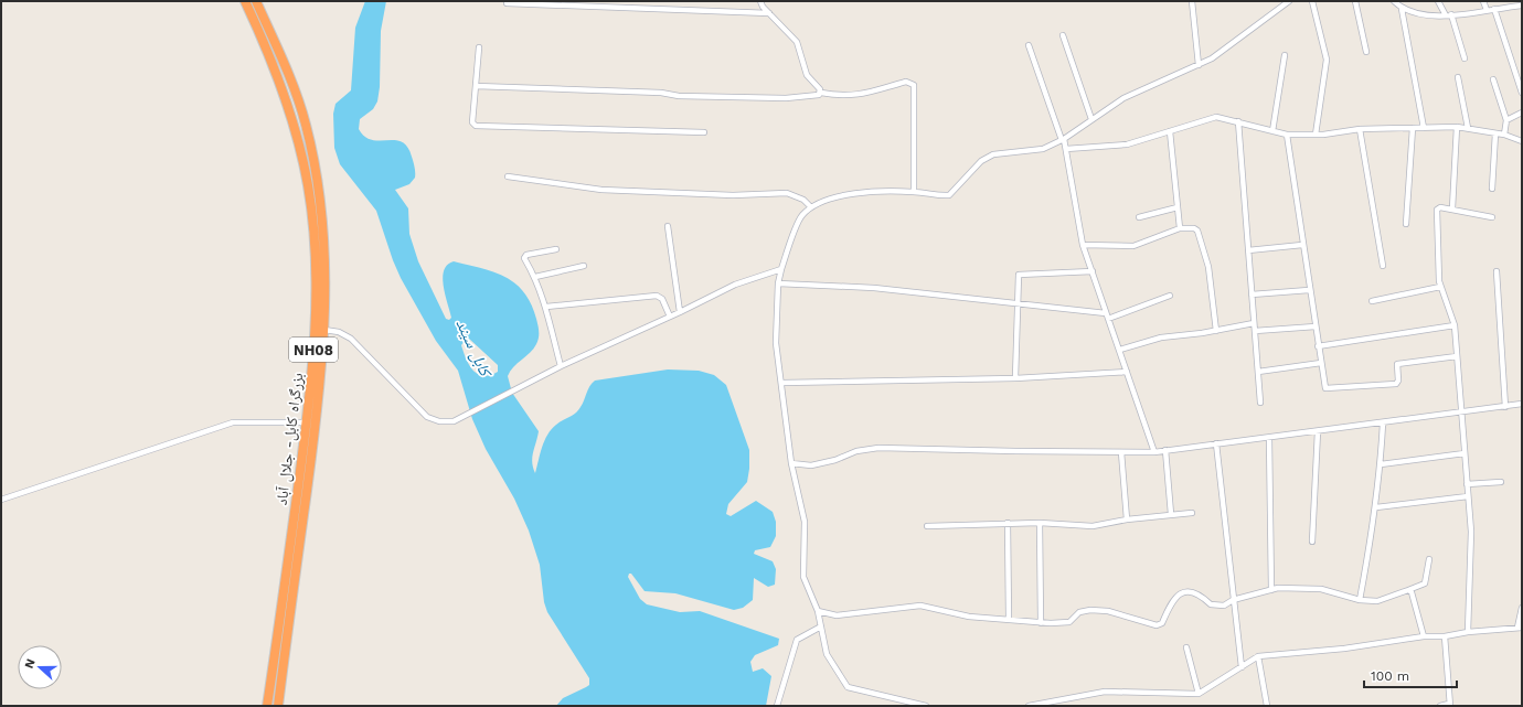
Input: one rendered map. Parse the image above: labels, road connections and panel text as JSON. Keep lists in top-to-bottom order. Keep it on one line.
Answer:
{"streets":{"highway":["NH08","بزرگراه کابل- جلال آباد"]},"water":["کابل سيند"],"scale_bar":"100 m","north":"left"}
